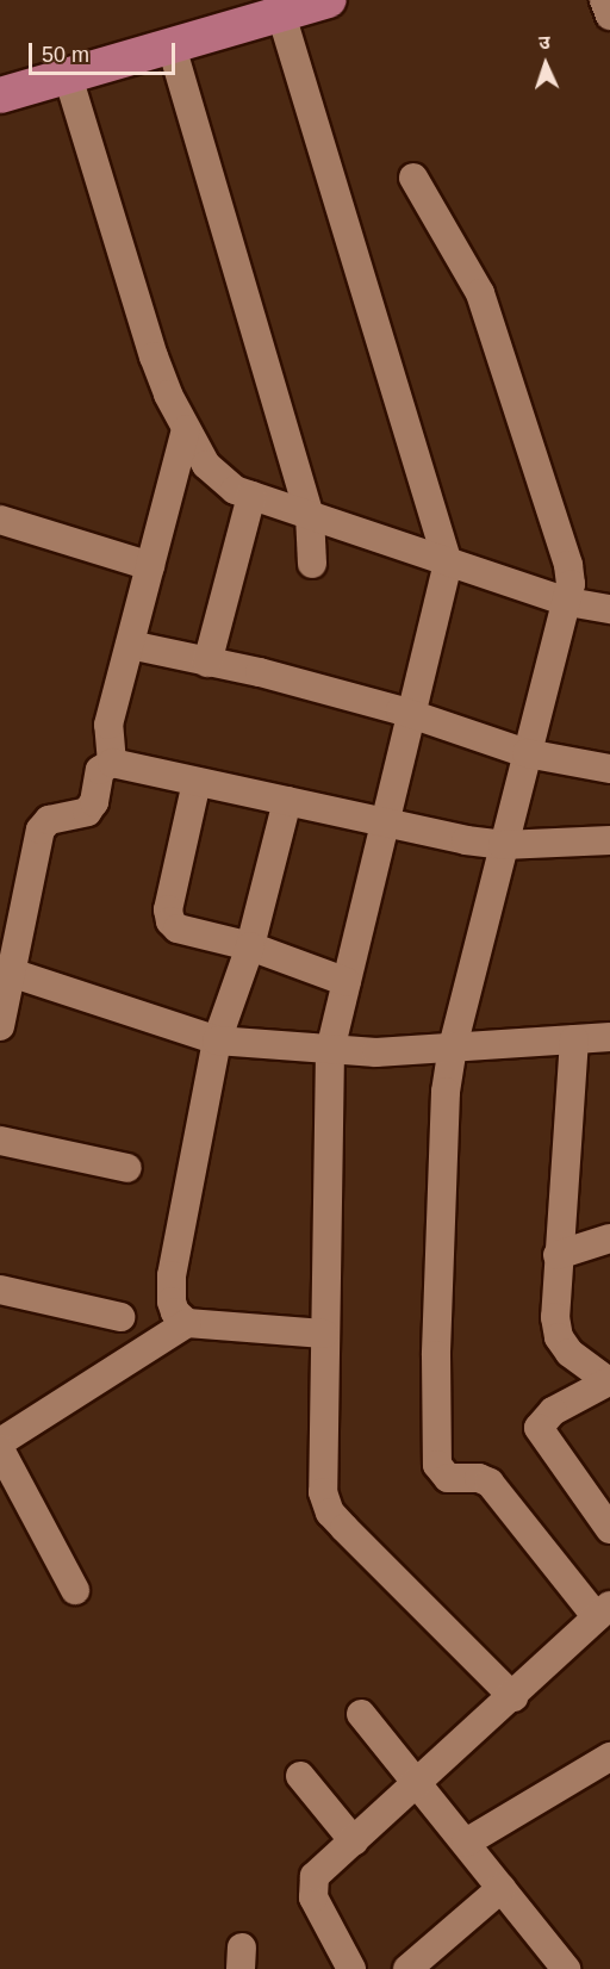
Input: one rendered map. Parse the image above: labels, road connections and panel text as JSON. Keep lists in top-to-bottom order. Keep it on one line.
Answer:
{"scale_bar":"50 m","north":"top"}
